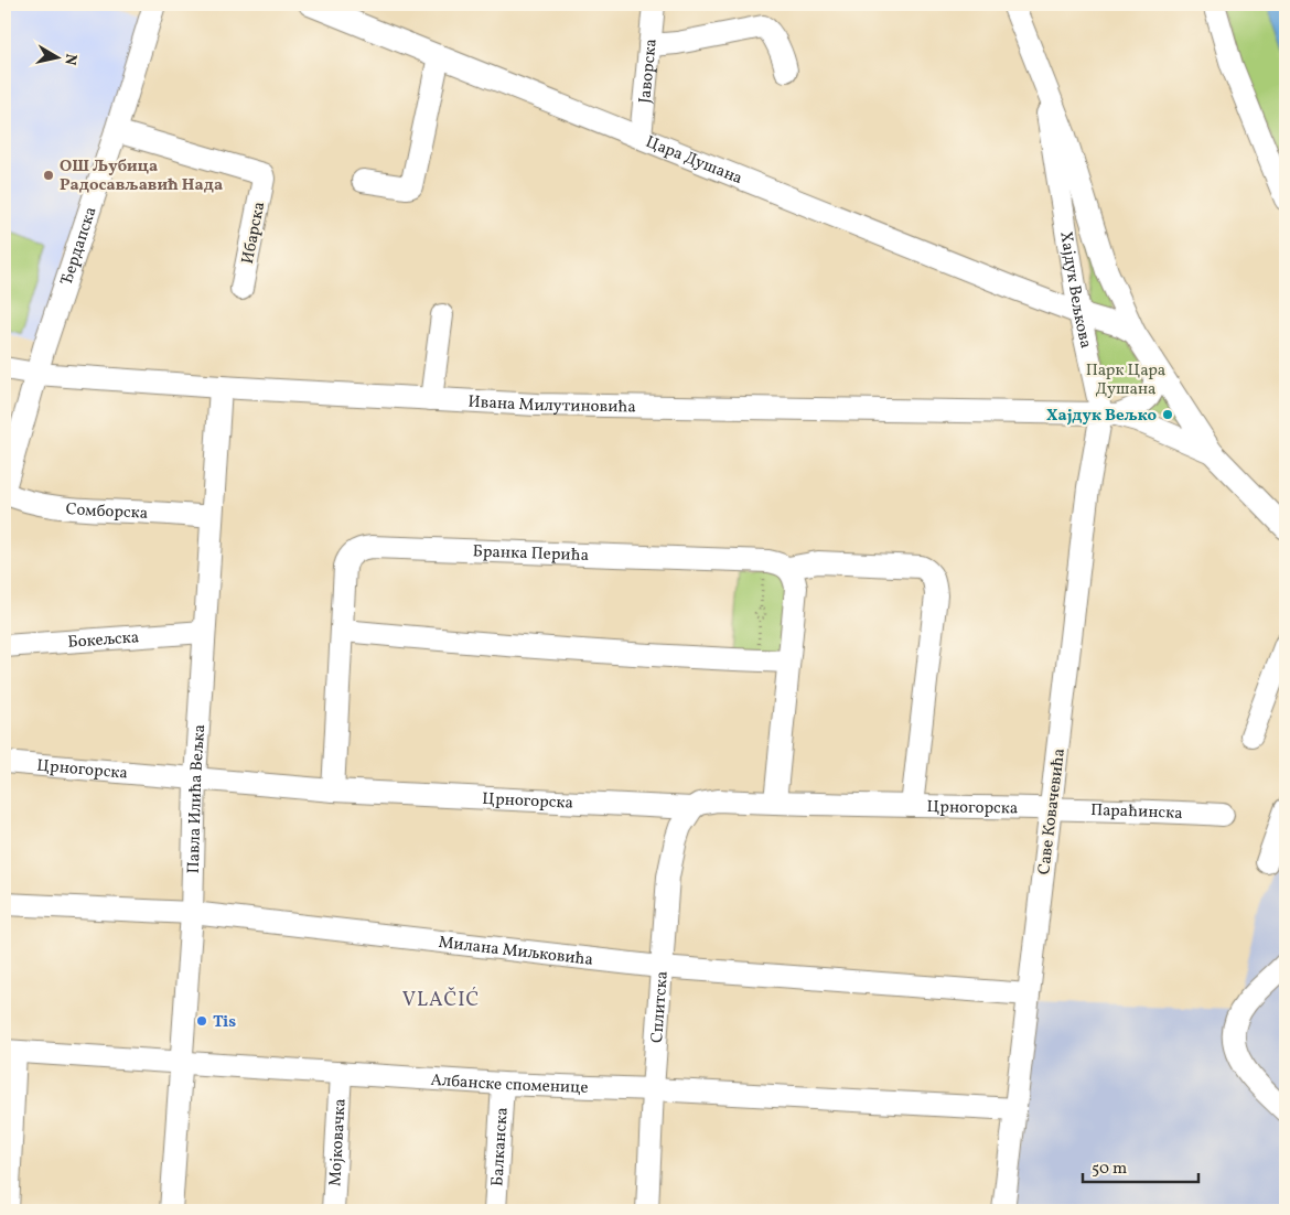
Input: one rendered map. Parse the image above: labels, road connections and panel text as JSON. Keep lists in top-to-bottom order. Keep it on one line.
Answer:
{"streets":{"street":["Јаворска","Цара Душана","Ибарска","Ђердапска","Хајдук Вељкова","Ивана Милутиновића","Сомборска","Бранка Перића","Бокељска","Црногорска","Павла Илића Вељка","Саве Ковачевића","Параћинска","Милана Миљковића","Сплитска","Албанске споменице","Мојковачка","Балканска"]},"crossings":[["Јаворска","Цара Душана"],["Цара Душана","Хајдук Вељкова"],["Ибарска","Ђердапска"],["Ђердапска","Ивана Милутиновића"],["Ђердапска","Сомборска"],["Хајдук Вељкова","Ивана Милутиновића"],["Хајдук Вељкова","Саве Ковачевића"],["Ивана Милутиновића","Павла Илића Вељка"],["Ивана Милутиновића","Саве Ковачевића"],["Сомборска","Павла Илића Вељка"],["Бранка Перића","Црногорска"],["Бокељска","Павла Илића Вељка"],["Црногорска","Павла Илића Вељка"],["Црногорска","Саве Ковачевића"],["Црногорска","Параћинска"],["Црногорска","Сплитска"],["Павла Илића Вељка","Милана Миљковића"],["Павла Илића Вељка","Албанске споменице"],["Саве Ковачевића","Параћинска"],["Саве Ковачевића","Милана Миљковића"],["Саве Ковачевића","Албанске споменице"],["Милана Миљковића","Сплитска"],["Сплитска","Албанске споменице"],["Албанске споменице","Мојковачка"],["Албанске споменице","Балканска"]],"districts":["VLAČIĆ"],"parks":["Парк Цара Душана"],"places":["ОШ Љубица Радосављавић Нада","Хајдук Вељко","Tis"],"scale_bar":"50 m","north":"right"}
